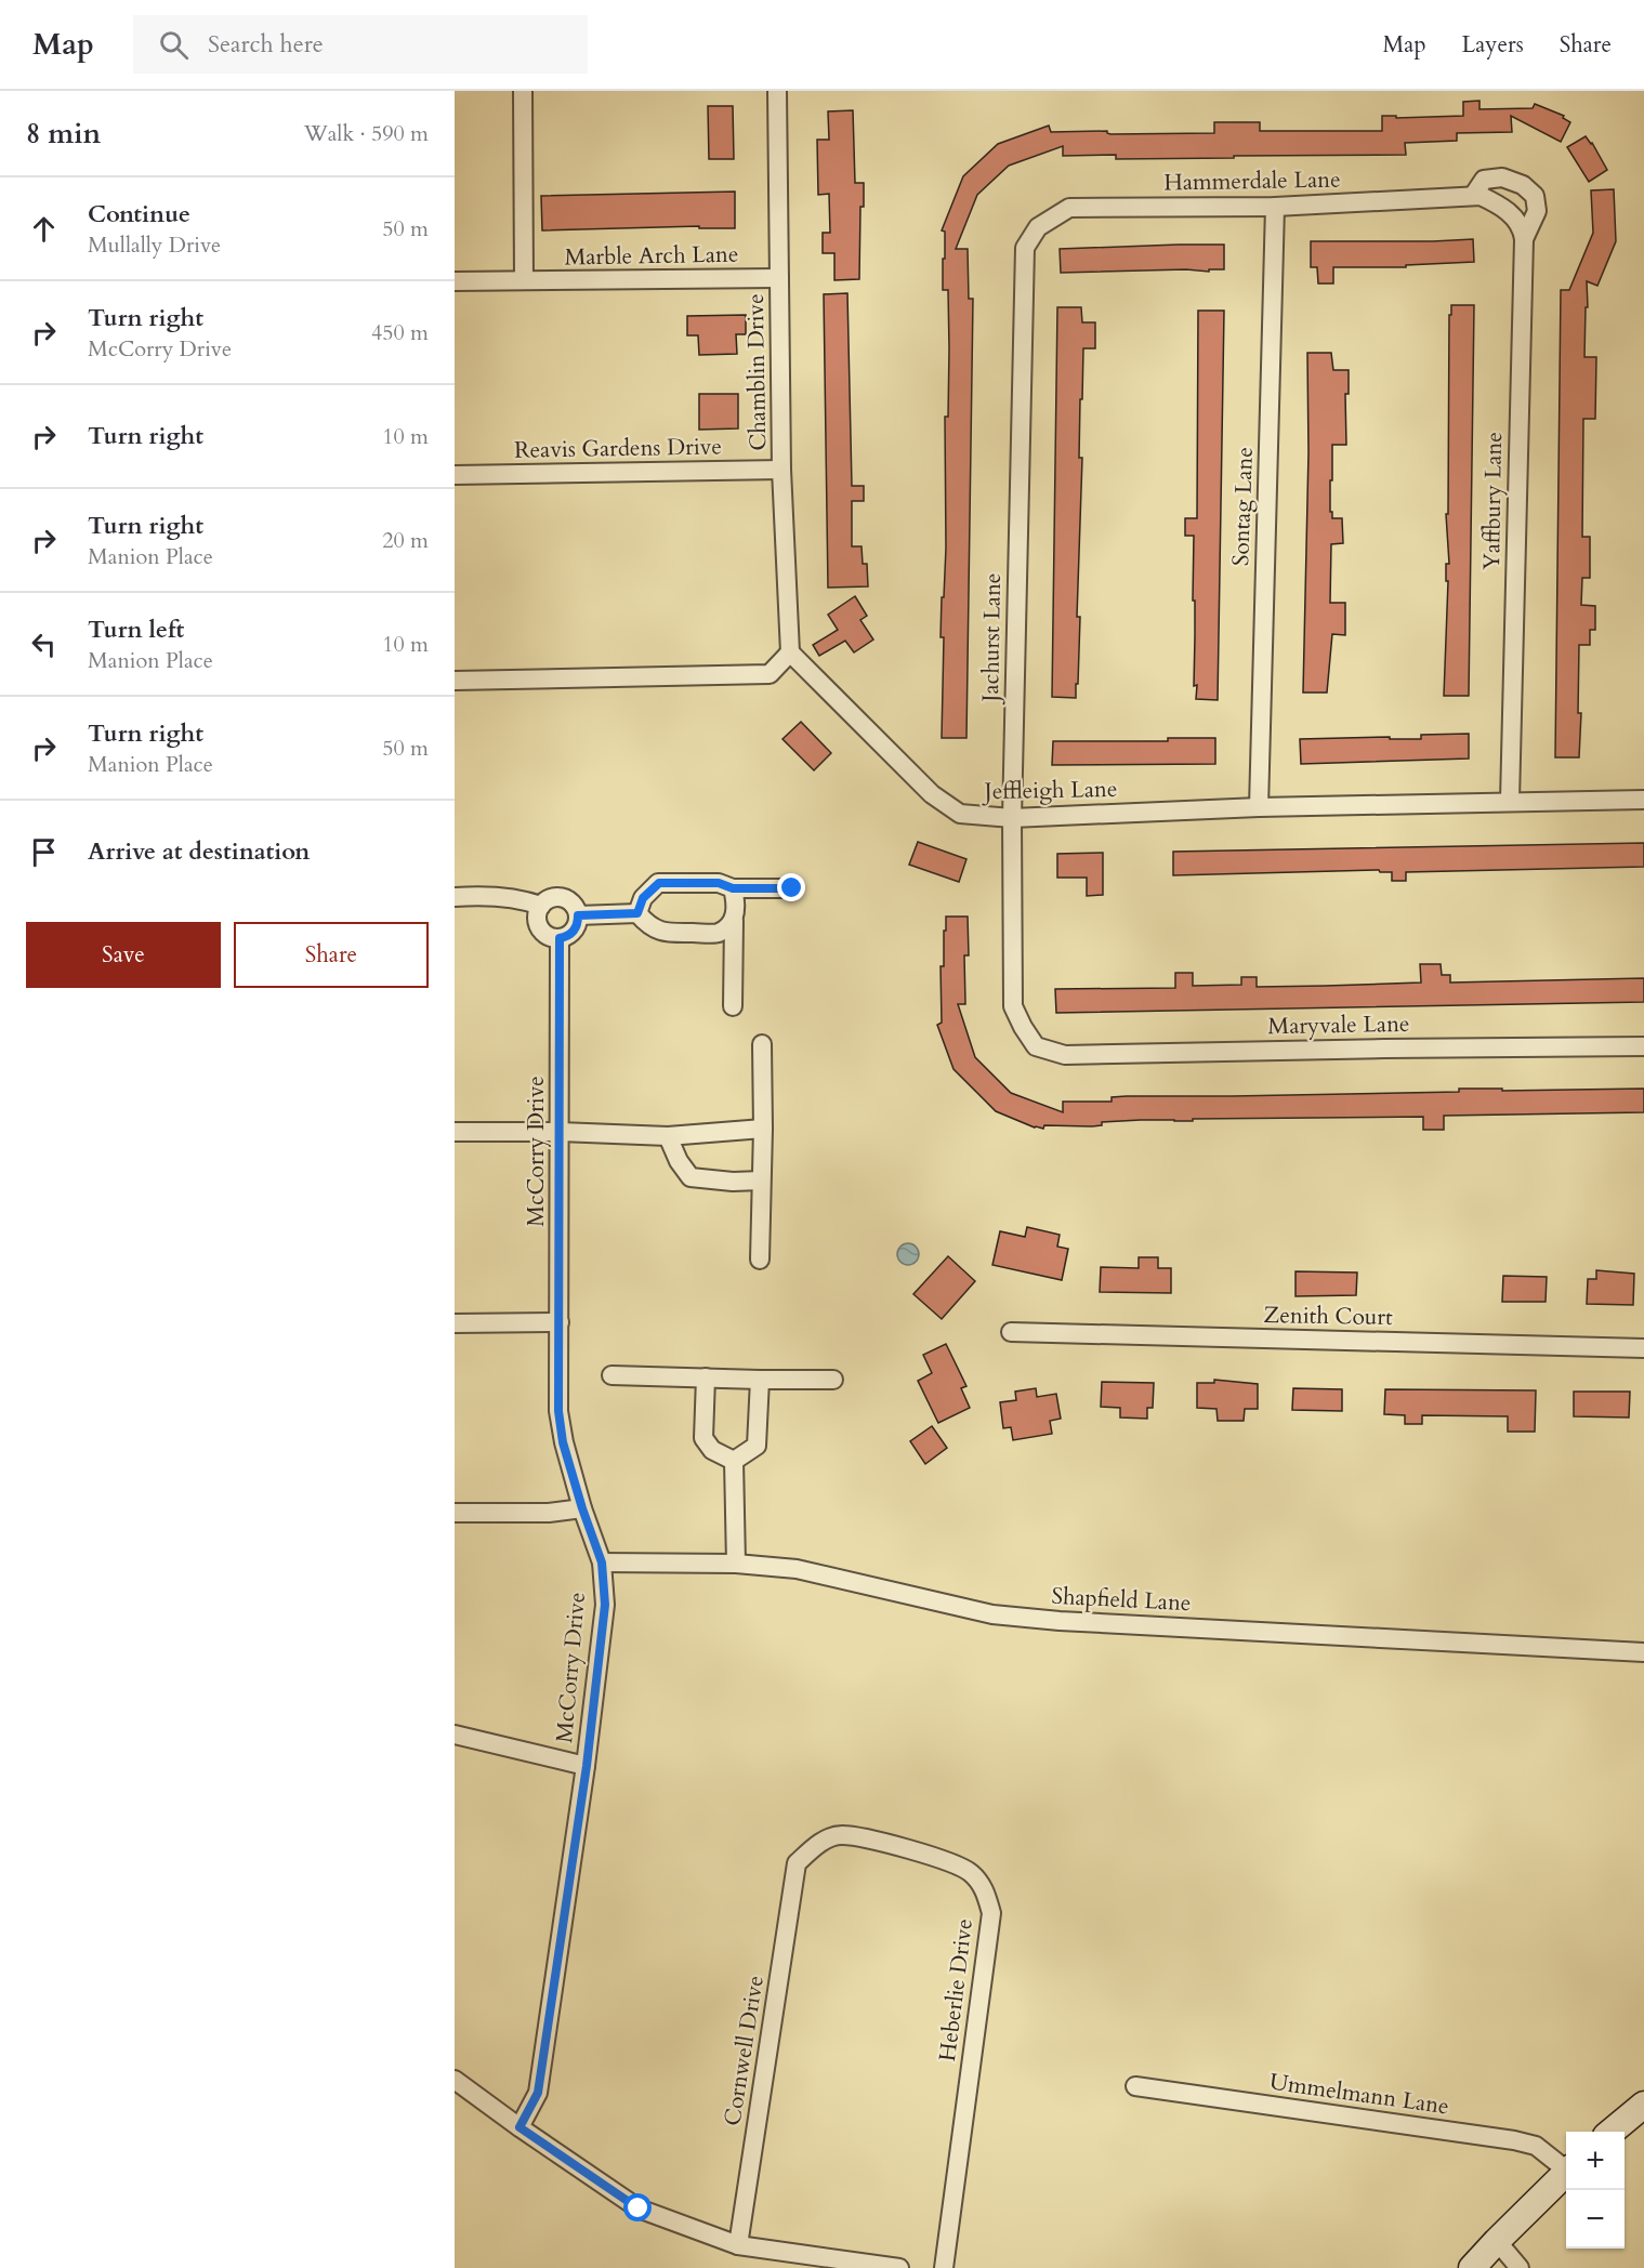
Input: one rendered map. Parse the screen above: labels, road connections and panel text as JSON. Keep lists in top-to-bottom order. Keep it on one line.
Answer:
{"streets":{"street":["Hammerdale Lane","Marble Arch Lane","Chamblin Drive","Reavis Gardens Drive","Yaffbury Lane","Sontag Lane","Jachurst Lane","Jeffleigh Lane","Maryvale Lane","McCorry Drive","Zenith Court","Shapfield Lane","Heberlie Drive","Cornwell Drive","Ummelmann Lane"]},"crossings":[["Hammerdale Lane","Yaffbury Lane"],["Hammerdale Lane","Sontag Lane"],["Hammerdale Lane","Jachurst Lane"],["Marble Arch Lane","Chamblin Drive"],["Chamblin Drive","Reavis Gardens Drive"],["Chamblin Drive","Jeffleigh Lane"],["Yaffbury Lane","Jeffleigh Lane"],["Sontag Lane","Jeffleigh Lane"],["Jachurst Lane","Jeffleigh Lane"],["Jachurst Lane","Maryvale Lane"],["McCorry Drive","Shapfield Lane"],["Heberlie Drive","Cornwell Drive"]],"page":{"header":"Map","search":"Search here","nav":["Map","Layers","Share"],"heading":["8 min","Walk · 590 m"],"list":[["Continue","Mullally Drive","50 m"],["Turn right","McCorry Drive","450 m"],["Turn right","10 m"],["Turn right","Manion Place","20 m"],["Turn left","Manion Place","10 m"],["Turn right","Manion Place","50 m"],"Arrive at destination"],"buttons":["Save","Share"],"map_buttons":["+","−"]}}
